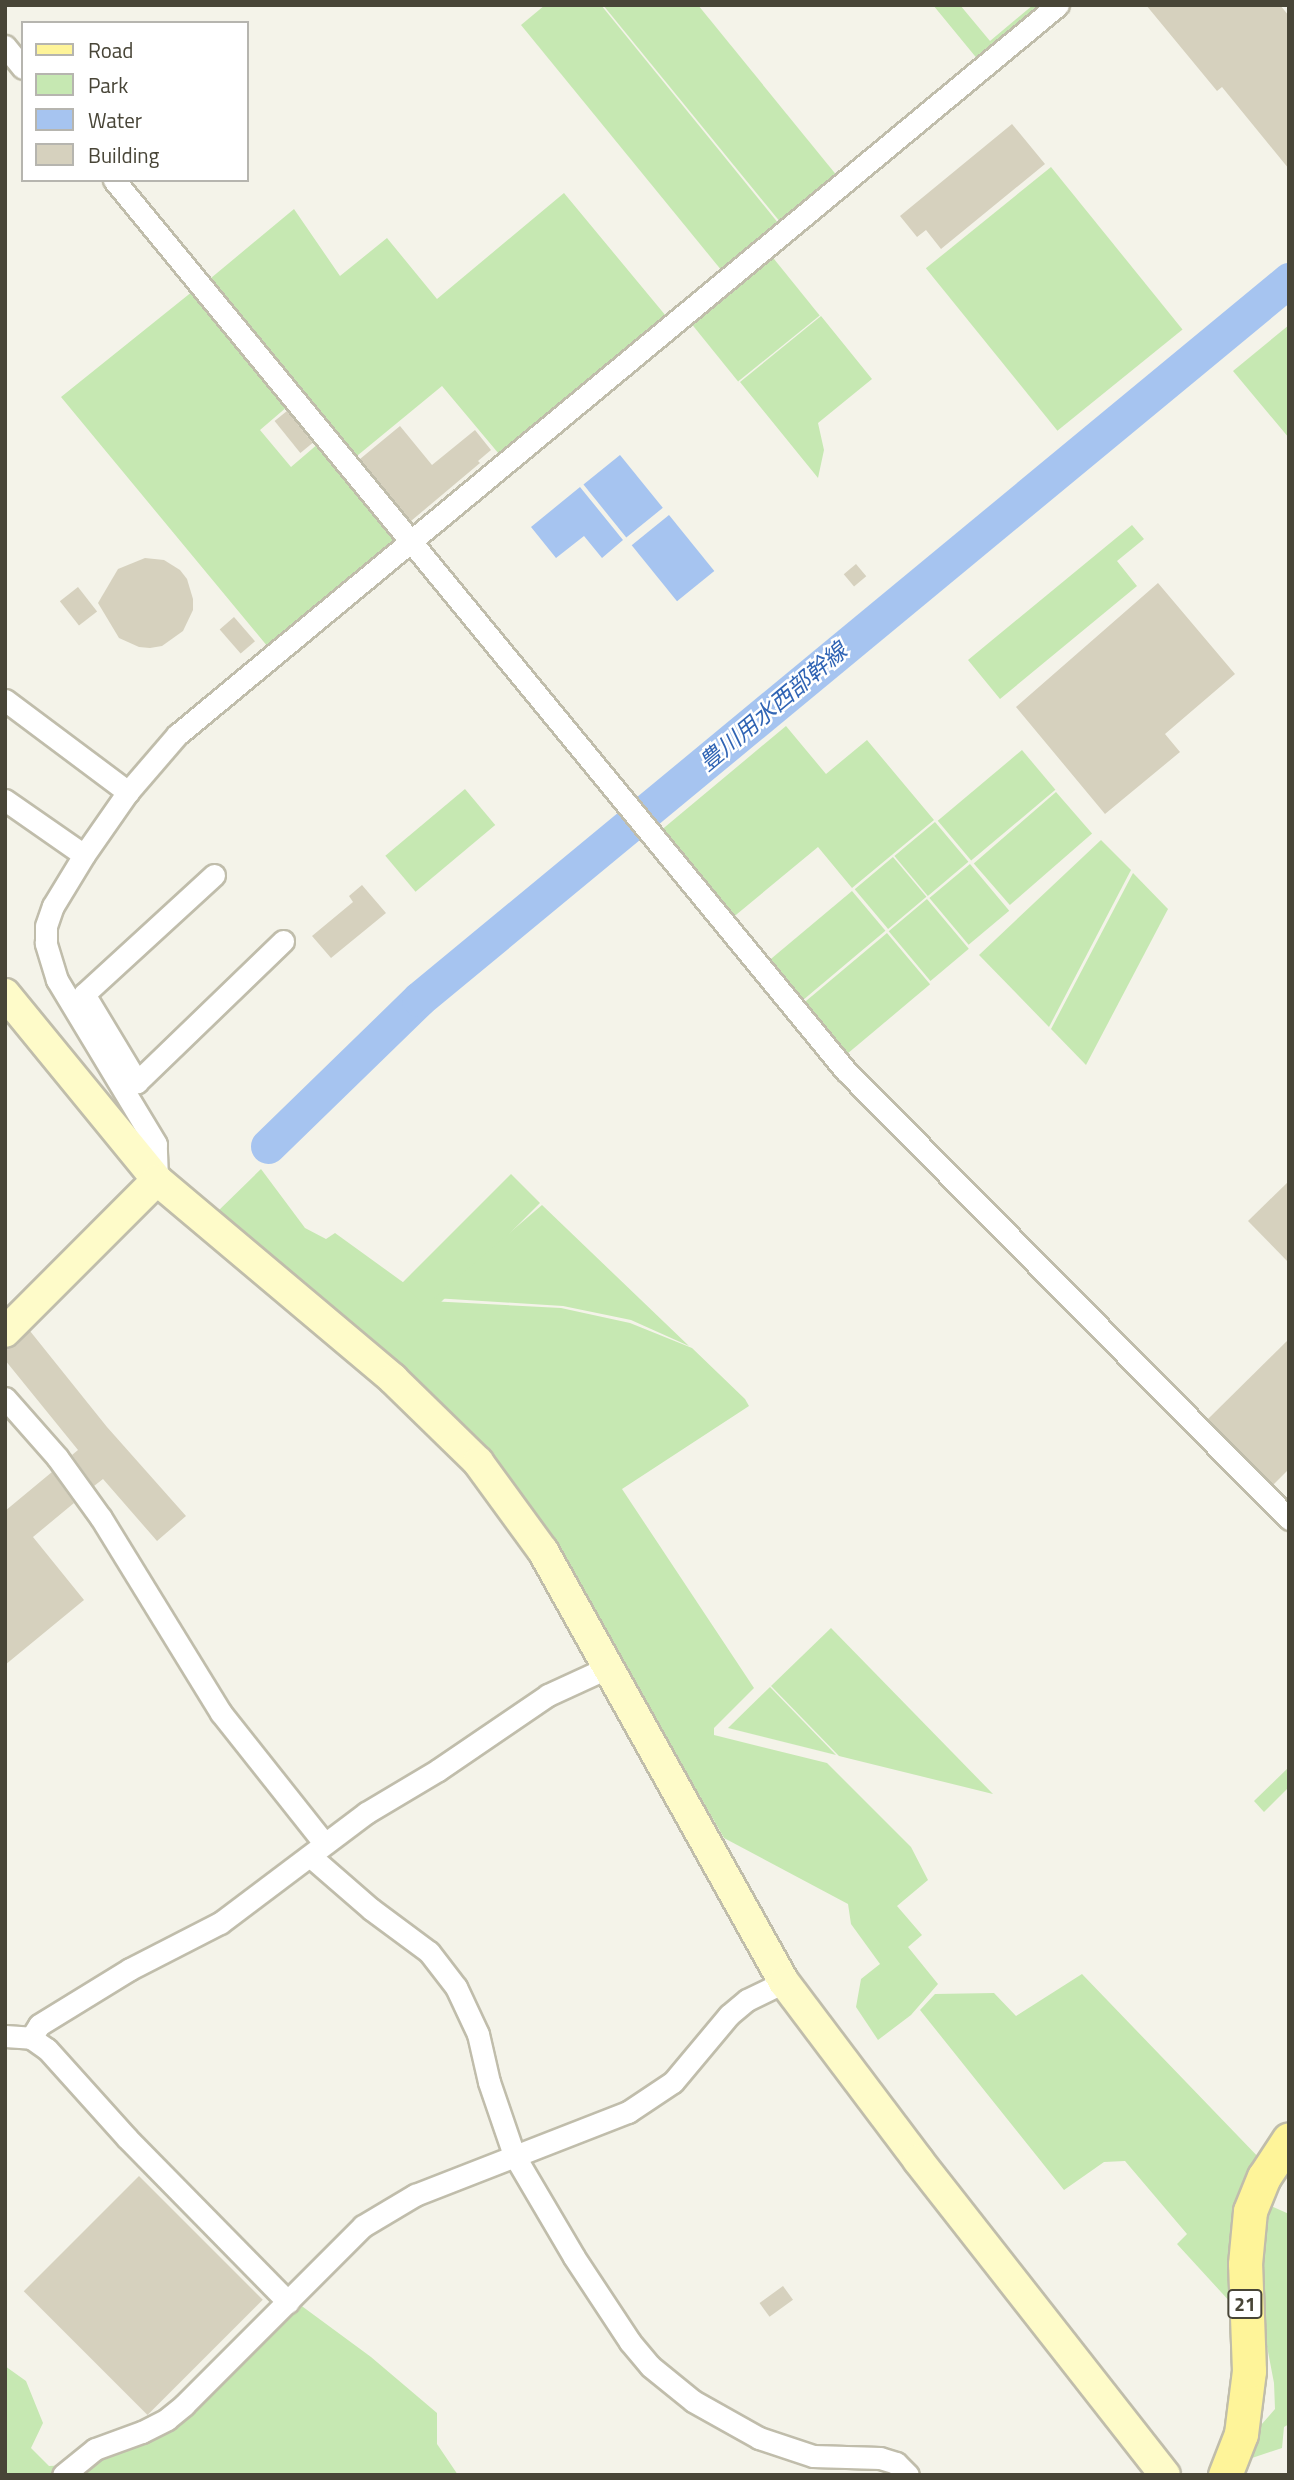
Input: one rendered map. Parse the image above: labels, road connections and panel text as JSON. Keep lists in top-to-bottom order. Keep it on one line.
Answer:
{"streets":{"main road":["21"]},"water":["豊川用水西部幹線"],"legend":["Road","Park","Water","Building"]}
